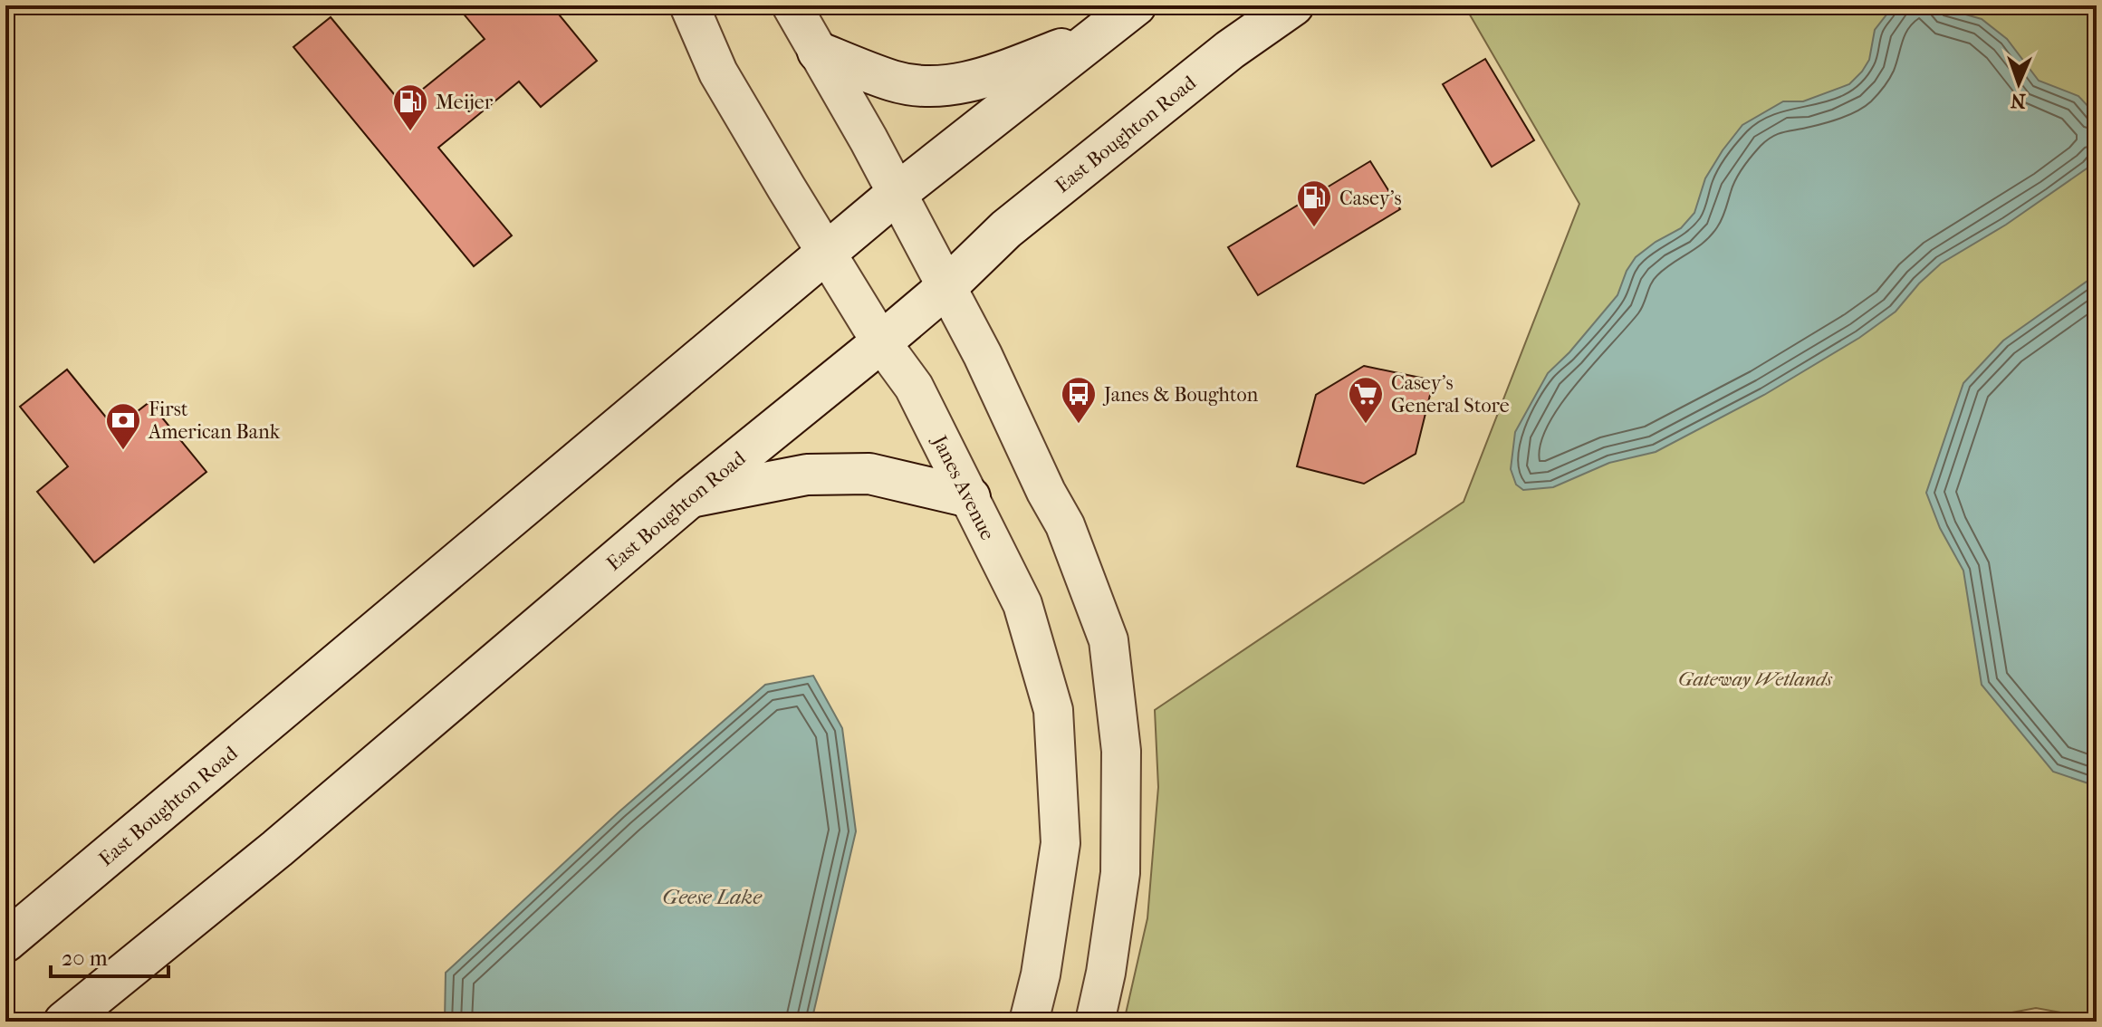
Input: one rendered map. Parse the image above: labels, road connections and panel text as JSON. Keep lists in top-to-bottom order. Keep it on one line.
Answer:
{"streets":{"main road":["East Boughton Road"],"street":["Janes Avenue"]},"crossings":[["East Boughton Road","Janes Avenue"]],"water":["Geese Lake"],"parks":["Gateway Wetlands"],"places":{"fuel station":["Meijer","Casey's"],"bus stop":["Janes & Boughton"],"supermarket":["Casey's General Store"],"bank":["First American Bank"]},"scale_bar":"20 m","north":"bottom"}
